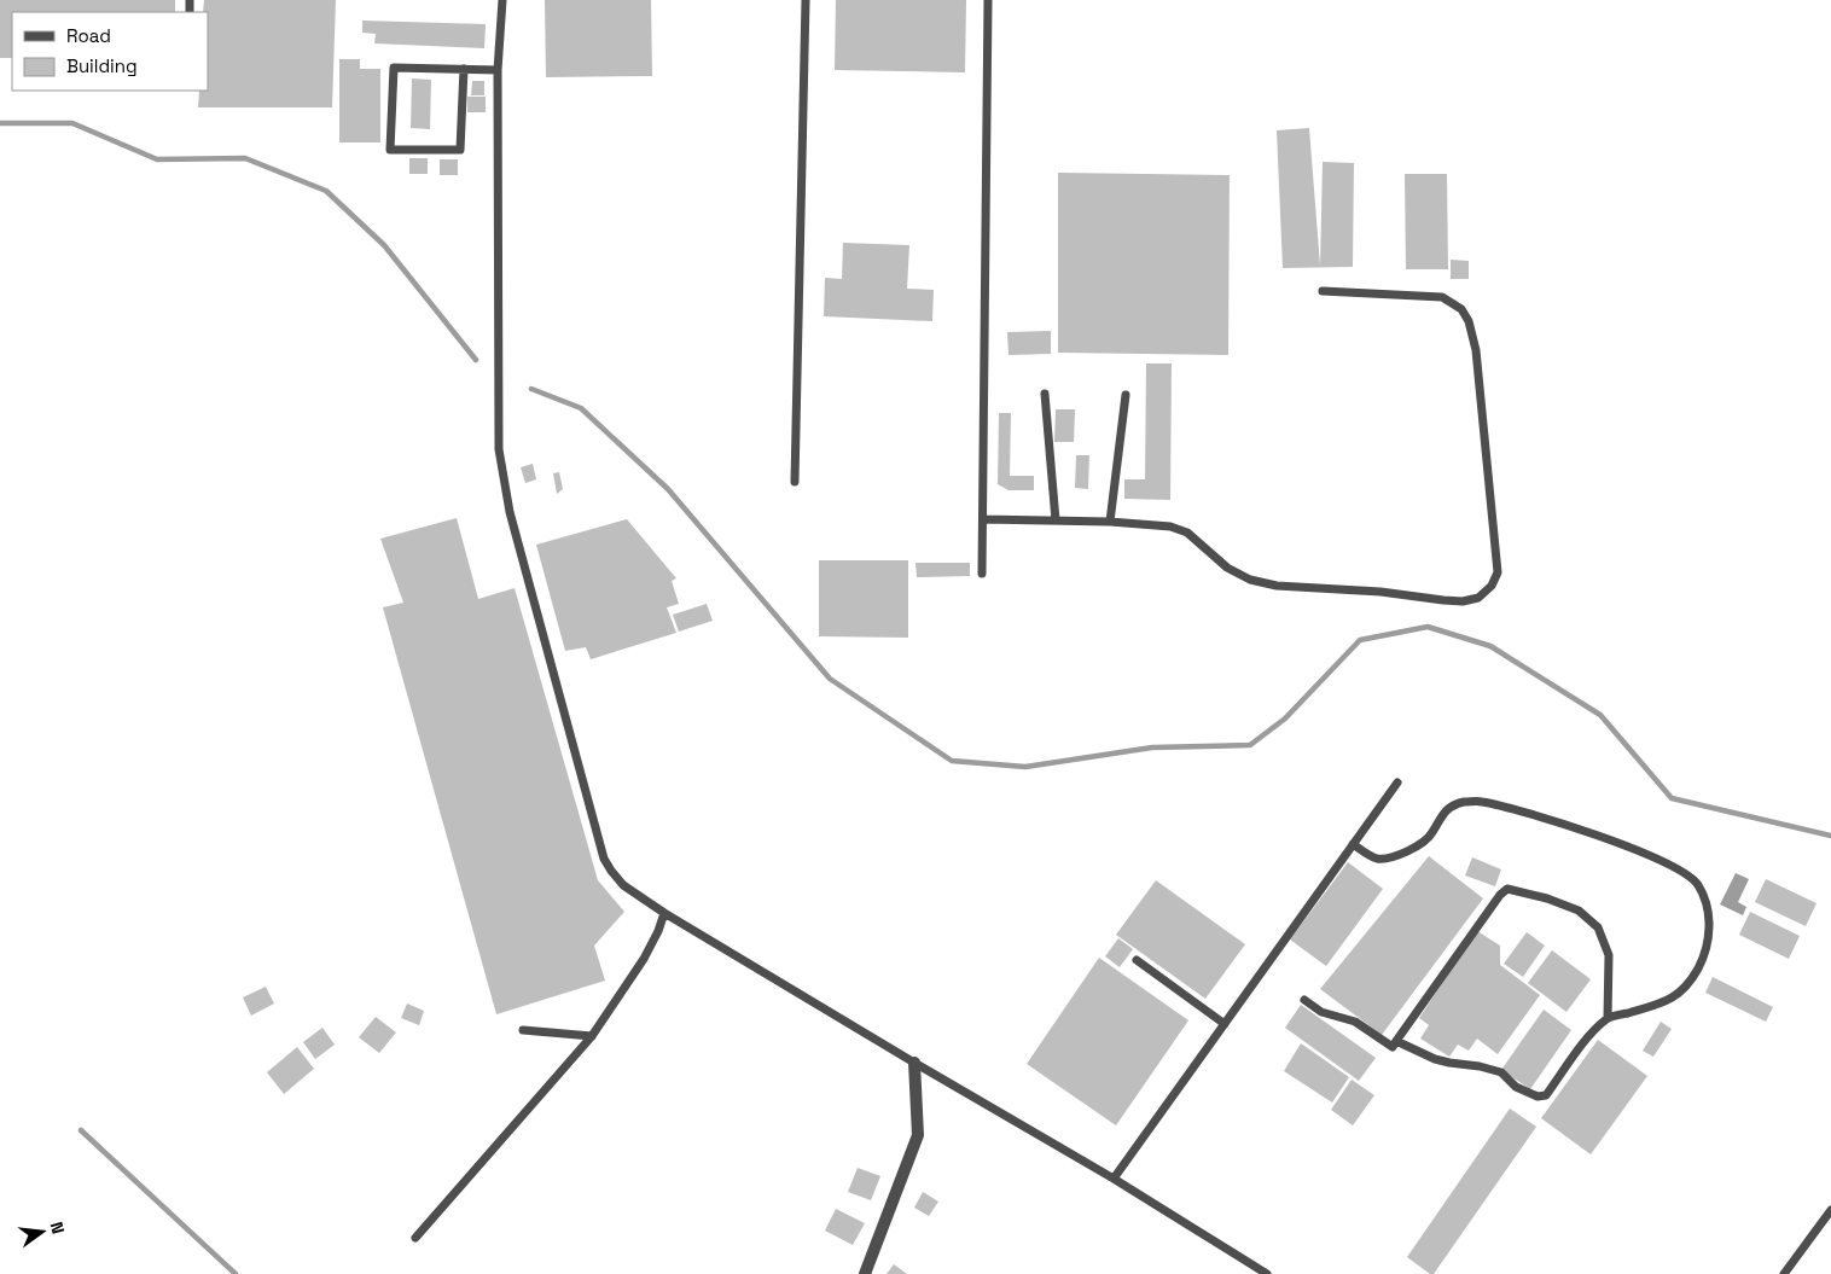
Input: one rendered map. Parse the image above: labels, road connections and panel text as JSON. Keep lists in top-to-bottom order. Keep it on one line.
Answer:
{"legend":["Road","Building"],"north":"right"}
